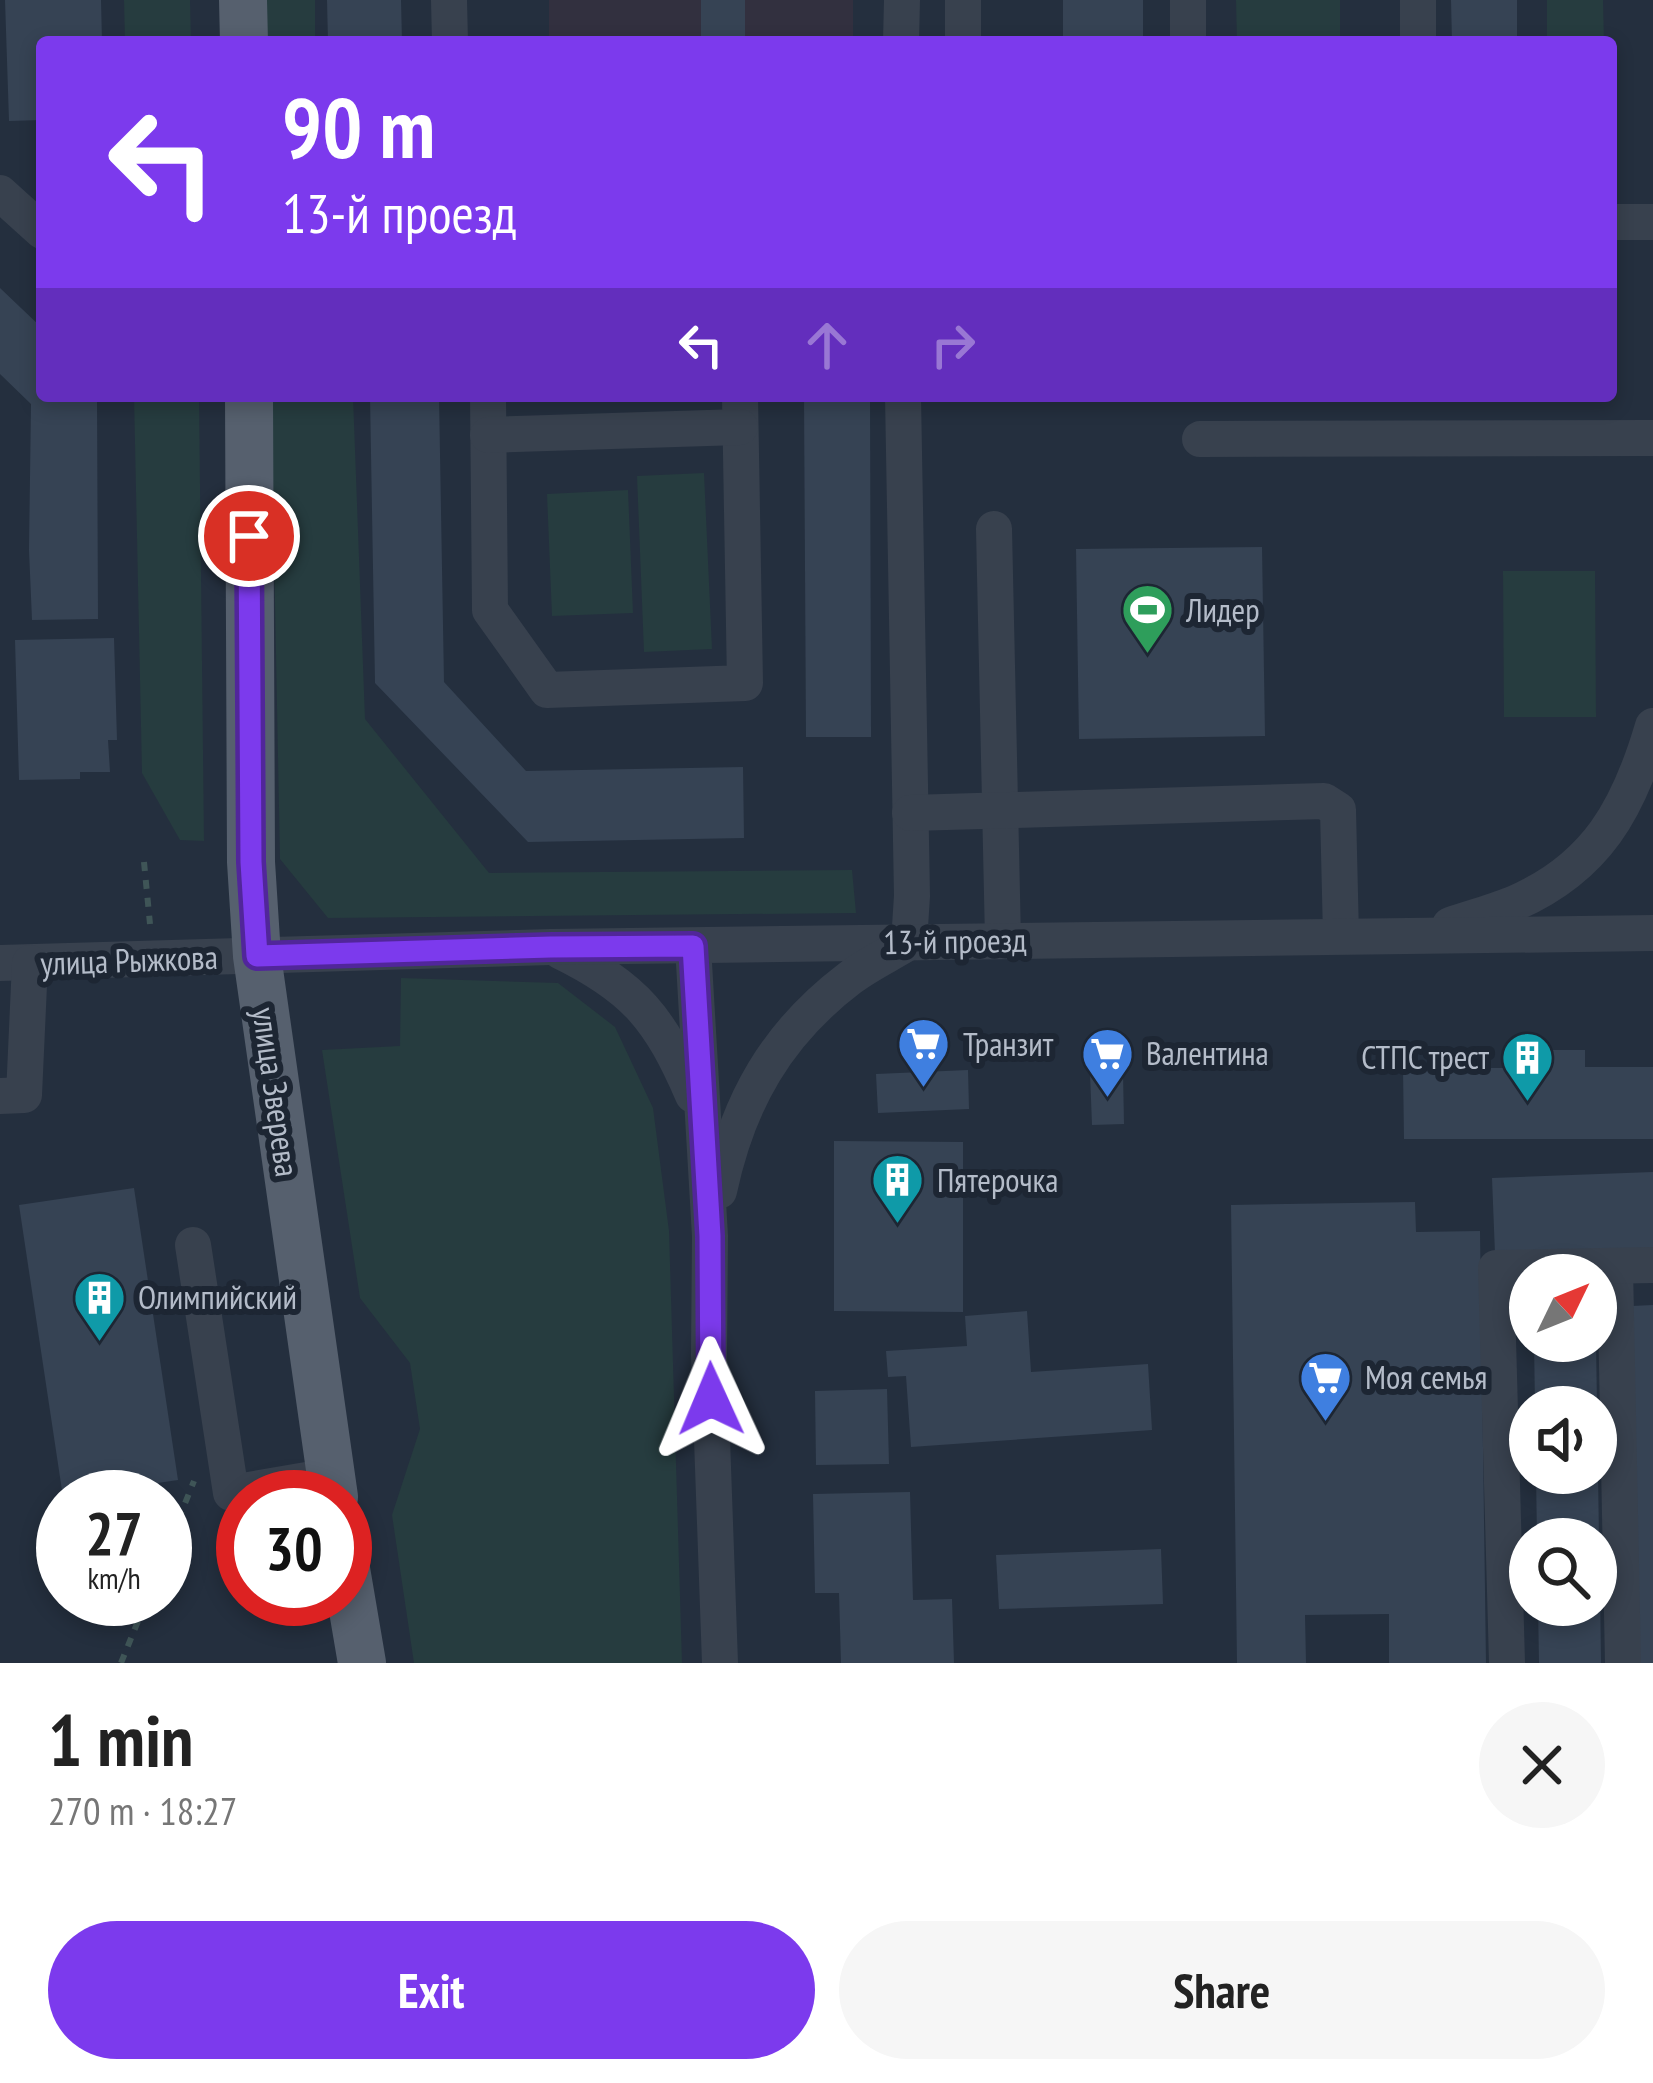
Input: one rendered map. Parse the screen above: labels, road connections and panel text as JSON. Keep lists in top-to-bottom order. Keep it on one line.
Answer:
{"streets":{"main road":["улица Зверева"],"street":["13-й проезд","улица Рыжкова"]},"crossings":[["13-й проезд","улица Рыжкова"],["13-й проезд","улица Зверева"],["улица Рыжкова","улица Зверева"]],"places":{"sports":["Лидер"],"supermarket":["Транзит","Валентина","Моя семья"],"building":["СТПС трест","Пятерочка","Олимпийский"]},"north":"top right","page":{"turn":["90 m","13-й проезд"],"speed":"27 km/h","limit":"30","heading":["1 min","270 m · 18:27"],"buttons":["Exit","Share"]}}
